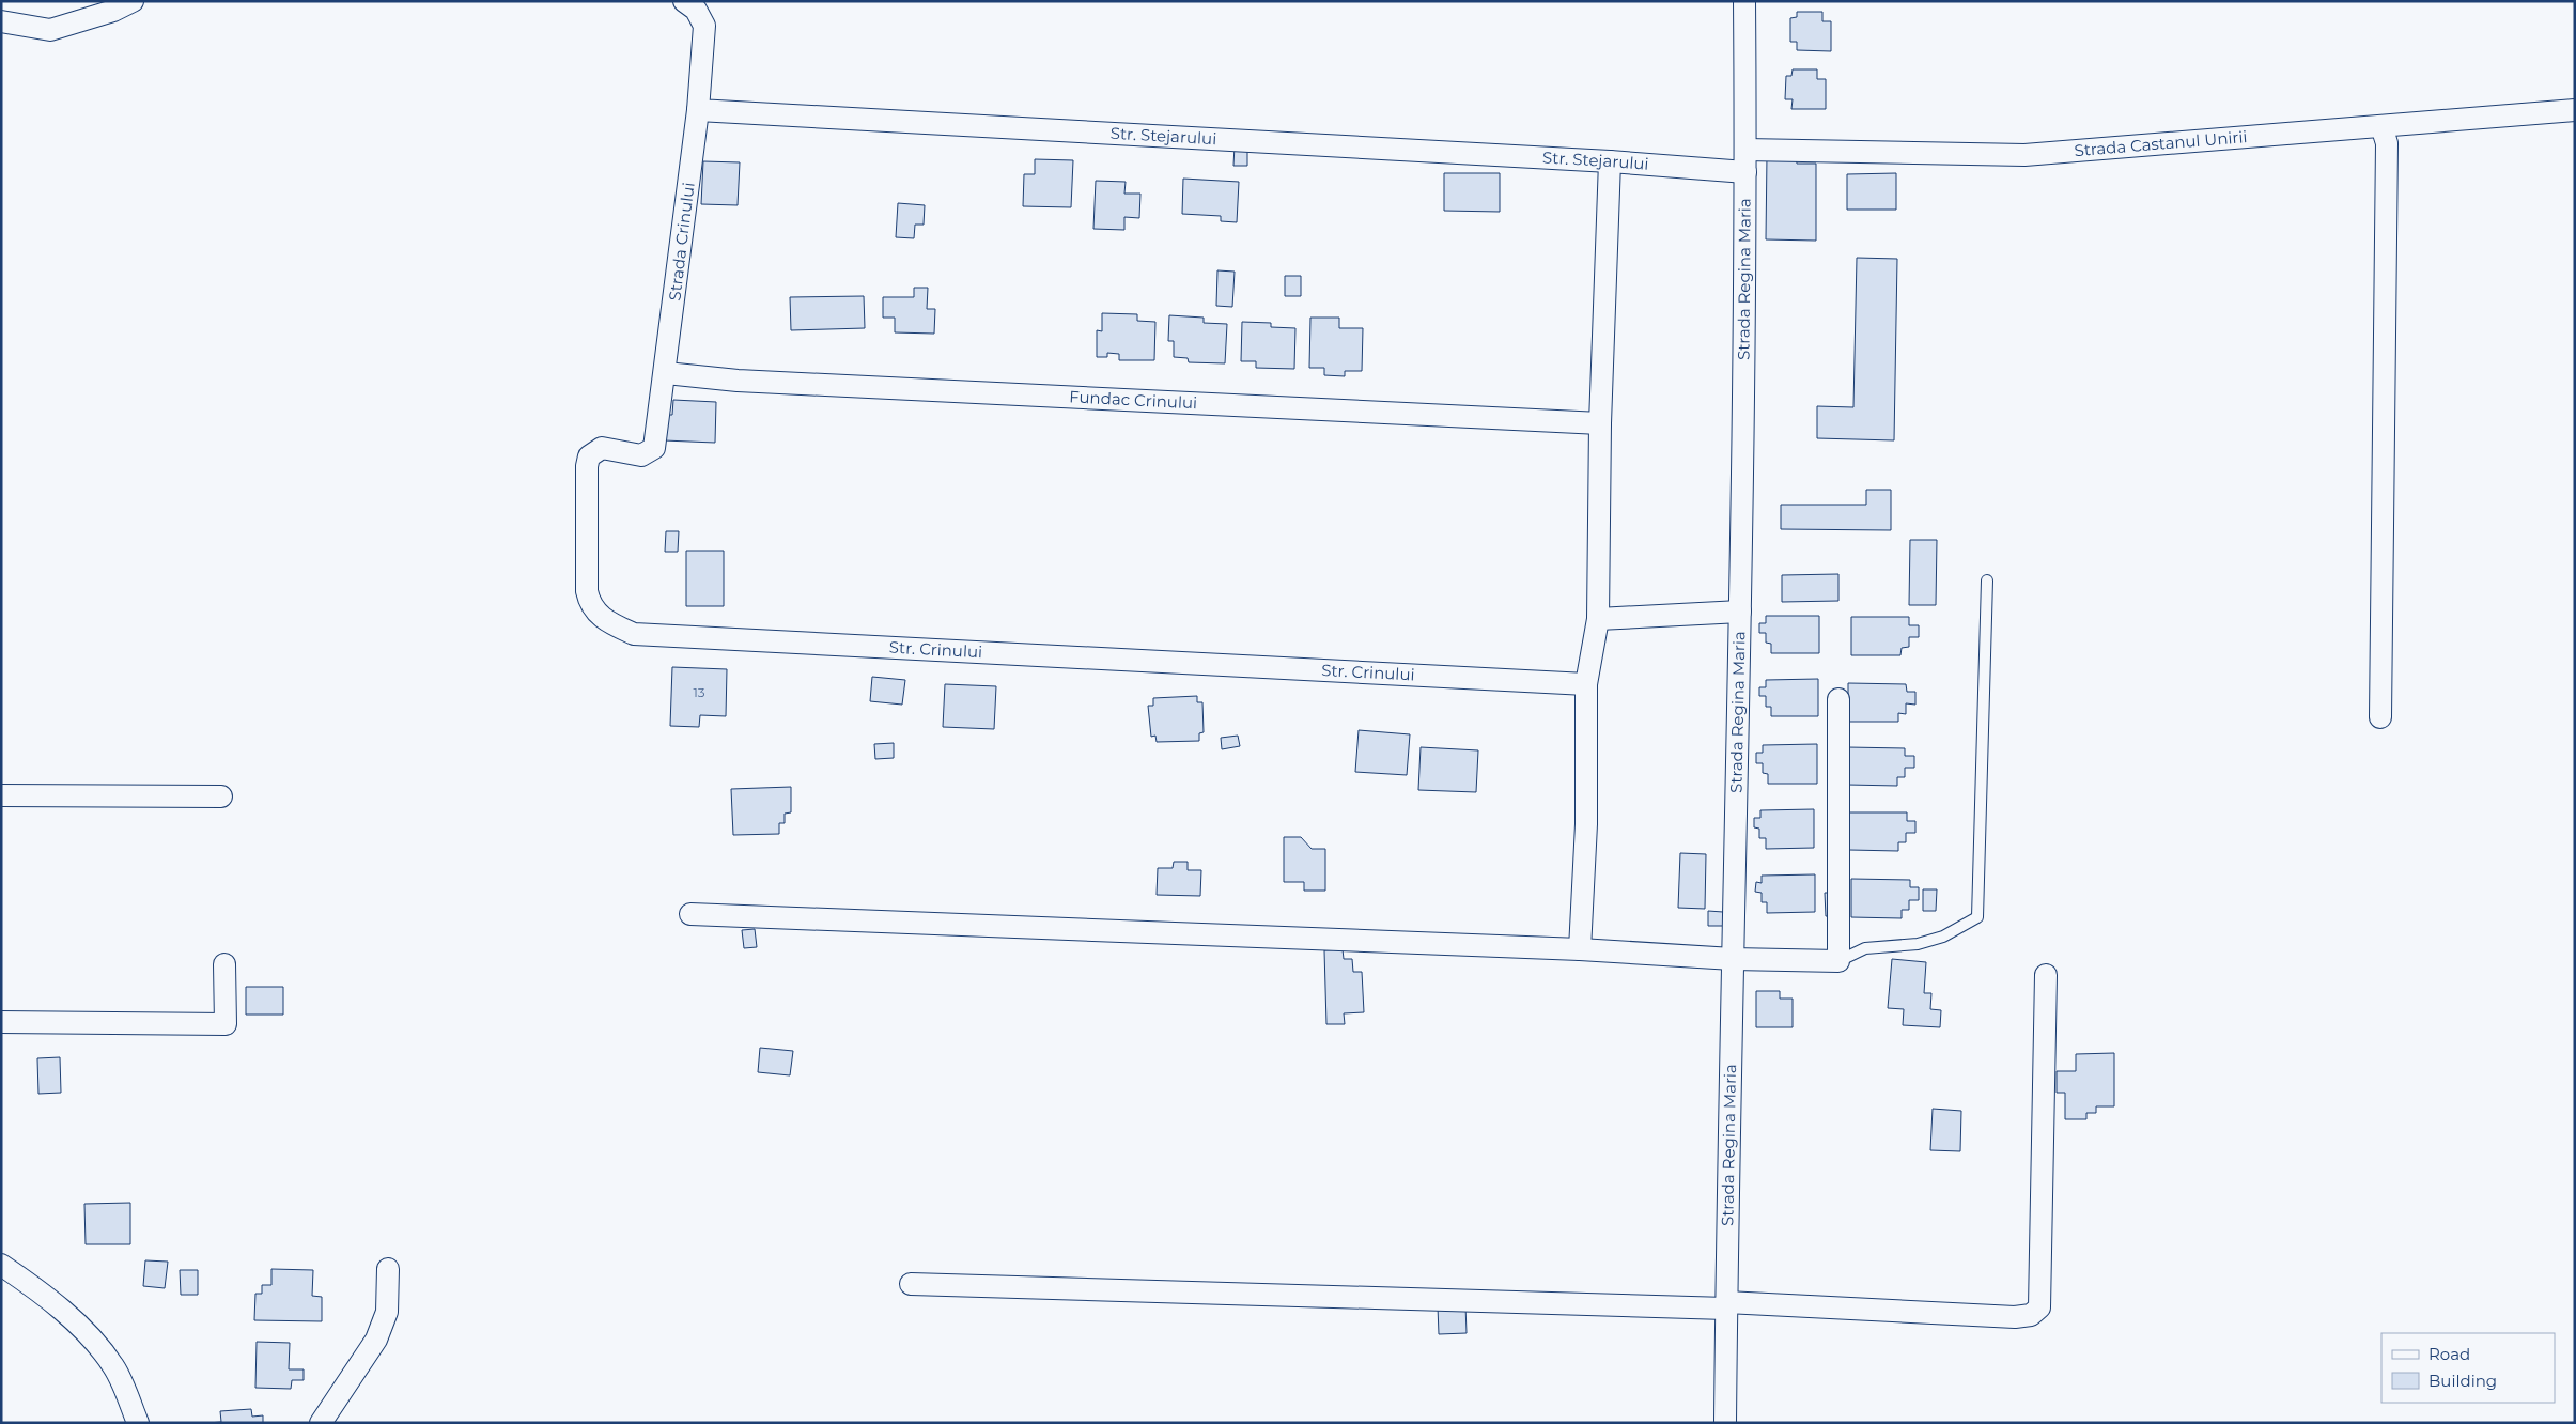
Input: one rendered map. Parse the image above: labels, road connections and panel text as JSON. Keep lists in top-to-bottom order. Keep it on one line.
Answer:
{"streets":{"street":["Str. Stejarului","Strada Castanul Unirii","Strada Crinului","Strada Regina Maria","Fundac Crinului","Str. Crinului"]},"crossings":[["Str. Stejarului","Strada Crinului"],["Str. Stejarului","Strada Regina Maria"],["Strada Castanul Unirii","Strada Regina Maria"],["Strada Crinului","Fundac Crinului"],["Strada Crinului","Str. Crinului"],["Fundac Crinului","Str. Crinului"]],"house_numbers":["13"],"legend":["Road","Building"]}
